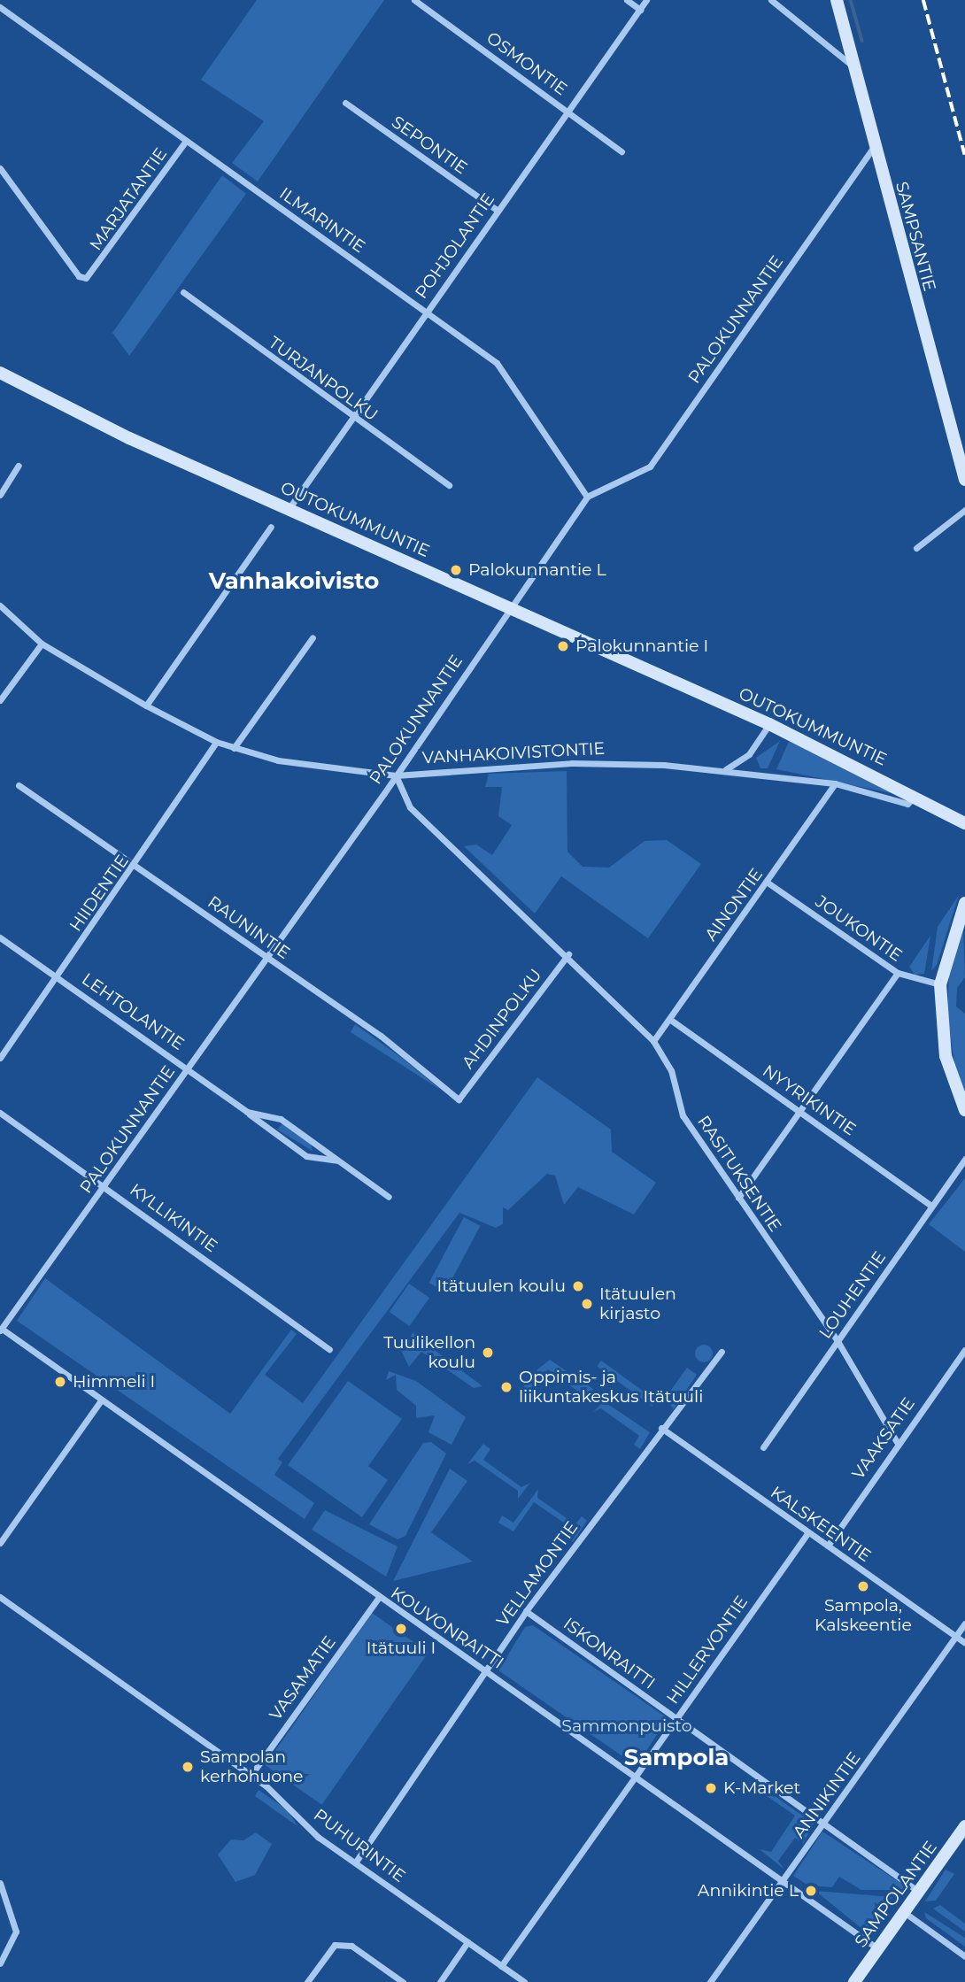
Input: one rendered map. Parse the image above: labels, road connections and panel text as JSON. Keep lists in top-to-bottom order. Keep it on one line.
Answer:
{"streets":{"main road":["SAMPSANTIE","OUTOKUMMUNTIE","SAMPOLANTIE"],"street":["OSMONTIE","SEPONTIE","MARJATANTIE","ILMARINTIE","POHJOLANTIE","PALOKUNNANTIE","TURJANPOLKU","VANHAKOIVISTONTIE","HIIDENTIE","AINONTIE","RAUNINTIE","JOUKONTIE","LEHTOLANTIE","AHDINPOLKU","NYYRIKINTIE","RASITUKSENTIE","KYLLIKINTIE","LOUHENTIE","VAAKSATIE","KALSKEENTIE","VELLAMONTIE","KOUVONRAITTI","HILLERVONTIE","ISKONRAITTI","VASAMATIE","ANNIKINTIE","PUHURINTIE"]},"crossings":[["OSMONTIE","POHJOLANTIE"],["SEPONTIE","POHJOLANTIE"],["MARJATANTIE","ILMARINTIE"],["ILMARINTIE","POHJOLANTIE"],["ILMARINTIE","PALOKUNNANTIE"],["SAMPSANTIE","PALOKUNNANTIE"],["POHJOLANTIE","TURJANPOLKU"],["POHJOLANTIE","OUTOKUMMUNTIE"],["PALOKUNNANTIE","OUTOKUMMUNTIE"],["PALOKUNNANTIE","VANHAKOIVISTONTIE"],["PALOKUNNANTIE","RAUNINTIE"],["PALOKUNNANTIE","LEHTOLANTIE"],["PALOKUNNANTIE","RASITUKSENTIE"],["PALOKUNNANTIE","KYLLIKINTIE"],["PALOKUNNANTIE","KOUVONRAITTI"],["OUTOKUMMUNTIE","VANHAKOIVISTONTIE"],["VANHAKOIVISTONTIE","HIIDENTIE"],["VANHAKOIVISTONTIE","AINONTIE"],["VANHAKOIVISTONTIE","RASITUKSENTIE"],["HIIDENTIE","RAUNINTIE"],["HIIDENTIE","LEHTOLANTIE"],["AINONTIE","JOUKONTIE"],["AINONTIE","NYYRIKINTIE"],["AINONTIE","RASITUKSENTIE"],["RAUNINTIE","AHDINPOLKU"],["AHDINPOLKU","RASITUKSENTIE"],["NYYRIKINTIE","LOUHENTIE"],["RASITUKSENTIE","LOUHENTIE"],["RASITUKSENTIE","VAAKSATIE"],["VAAKSATIE","KALSKEENTIE"],["KALSKEENTIE","VELLAMONTIE"],["KALSKEENTIE","HILLERVONTIE"],["KALSKEENTIE","ANNIKINTIE"],["VELLAMONTIE","KOUVONRAITTI"],["VELLAMONTIE","ISKONRAITTI"],["VELLAMONTIE","PUHURINTIE"],["KOUVONRAITTI","HILLERVONTIE"],["KOUVONRAITTI","VASAMATIE"],["KOUVONRAITTI","ANNIKINTIE"],["KOUVONRAITTI","SAMPOLANTIE"],["HILLERVONTIE","ISKONRAITTI"],["HILLERVONTIE","PUHURINTIE"],["ISKONRAITTI","ANNIKINTIE"],["ISKONRAITTI","SAMPOLANTIE"],["VASAMATIE","PUHURINTIE"]],"districts":["Vanhakoivisto","Sampola"],"parks":["Sammonpuisto"],"places":["Palokunnantie L","Palokunnantie I","Itätuulen koulu","Itätuulen kirjasto","Tuulikellon koulu","Himmeli I","Oppimis- ja liikuntakeskus Itätuuli","Sampola, Kalskeentie","Itätuuli I","Sampolan kerhohuone","K-Market","Annikintie L"]}
